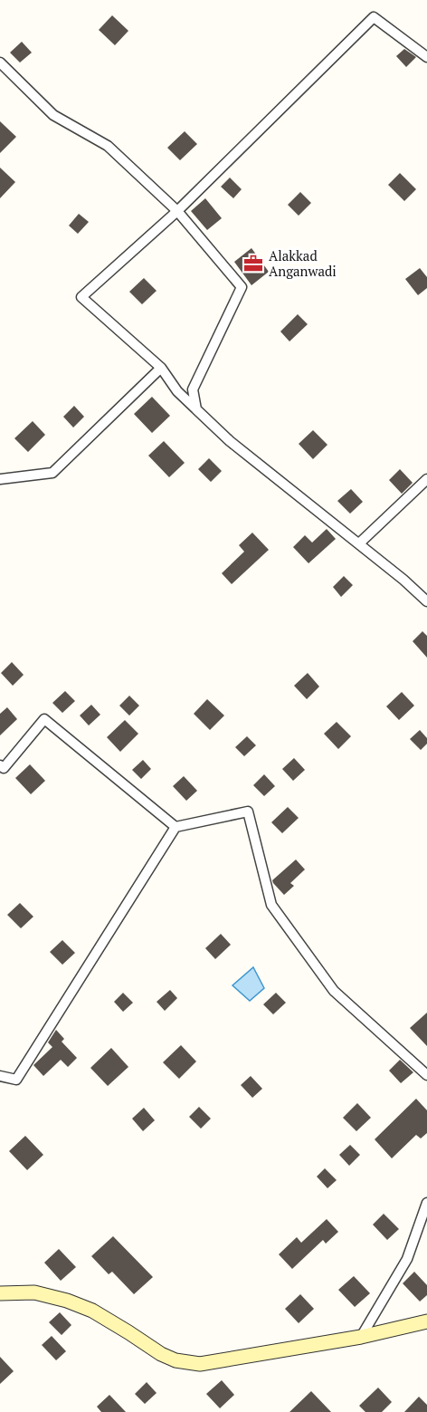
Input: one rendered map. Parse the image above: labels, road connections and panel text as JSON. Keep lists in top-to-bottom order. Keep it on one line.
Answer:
{"places":{"office":["Alakkad Anganwadi"]}}
